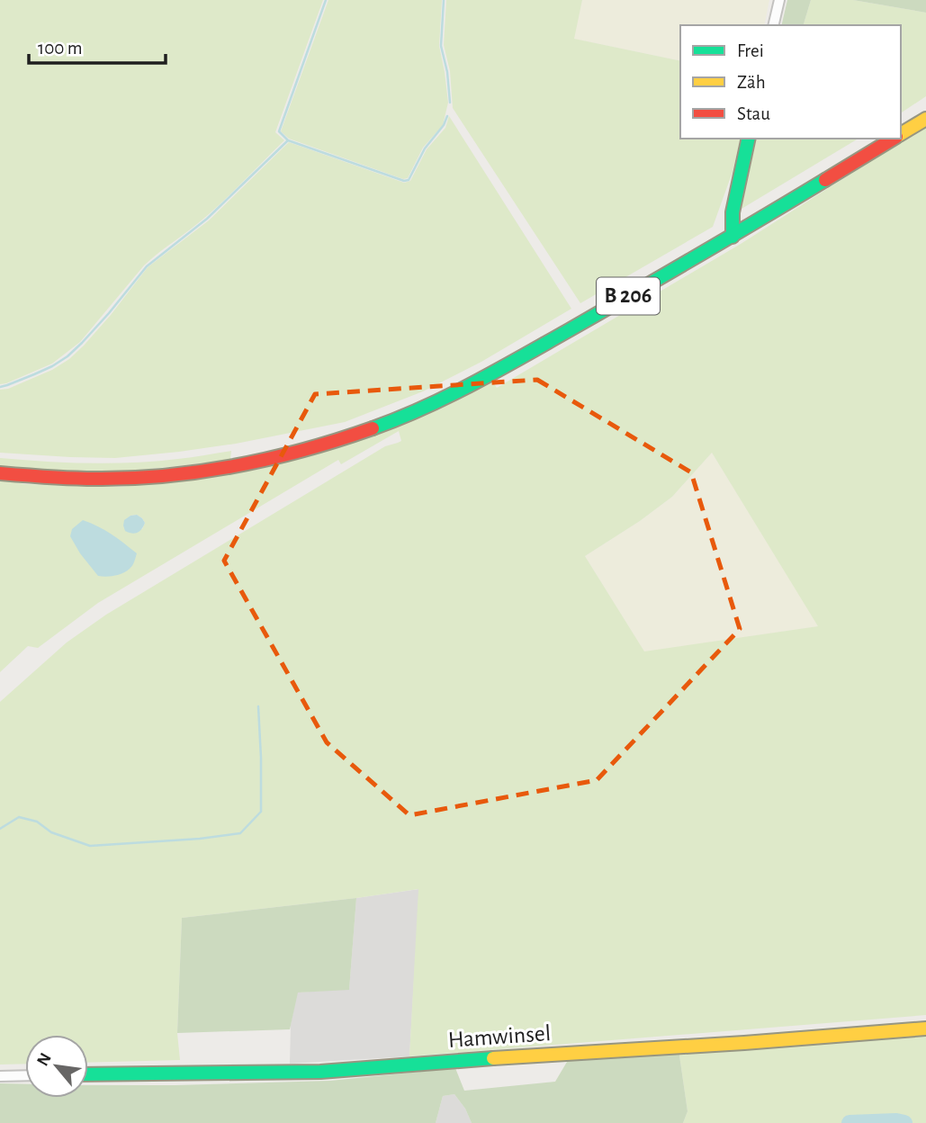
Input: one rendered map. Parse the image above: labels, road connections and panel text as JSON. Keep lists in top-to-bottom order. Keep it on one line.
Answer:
{"streets":{"main road":["B 206","Hamwinsel"]},"legend":["Frei","Zäh","Stau"],"scale_bar":"100 m","north":"top left"}
